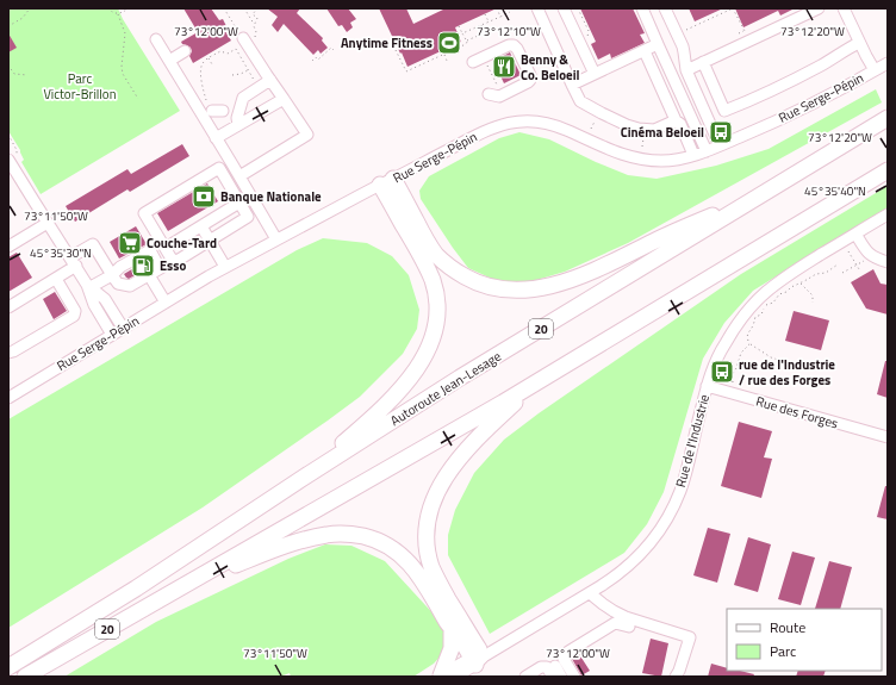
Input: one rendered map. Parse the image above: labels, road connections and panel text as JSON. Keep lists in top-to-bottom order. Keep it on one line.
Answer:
{"streets":{"highway":["20","Autoroute Jean-Lesage"],"street":["Rue Serge-Pépin","Rue des Forges","Rue de l'Industrie"]},"crossings":[["Rue des Forges","Rue de l'Industrie"]],"parks":["Parc Victor-Brillon"],"places":{"sports":["Anytime Fitness"],"restaurant":["Benny & Co. Beloeil"],"bus stop":["Cinéma Beloeil","rue de l'Industrie / rue des Forges"],"bank":["Banque Nationale"],"supermarket":["Couche-Tard"],"fuel station":["Esso"]},"legend":["Route","Parc"],"coordinates":["73°12'00\"W","73°12'10\"W","73°12'20\"W","45°35'40\"N","73°11'50\"W","45°35'30\"N"]}
